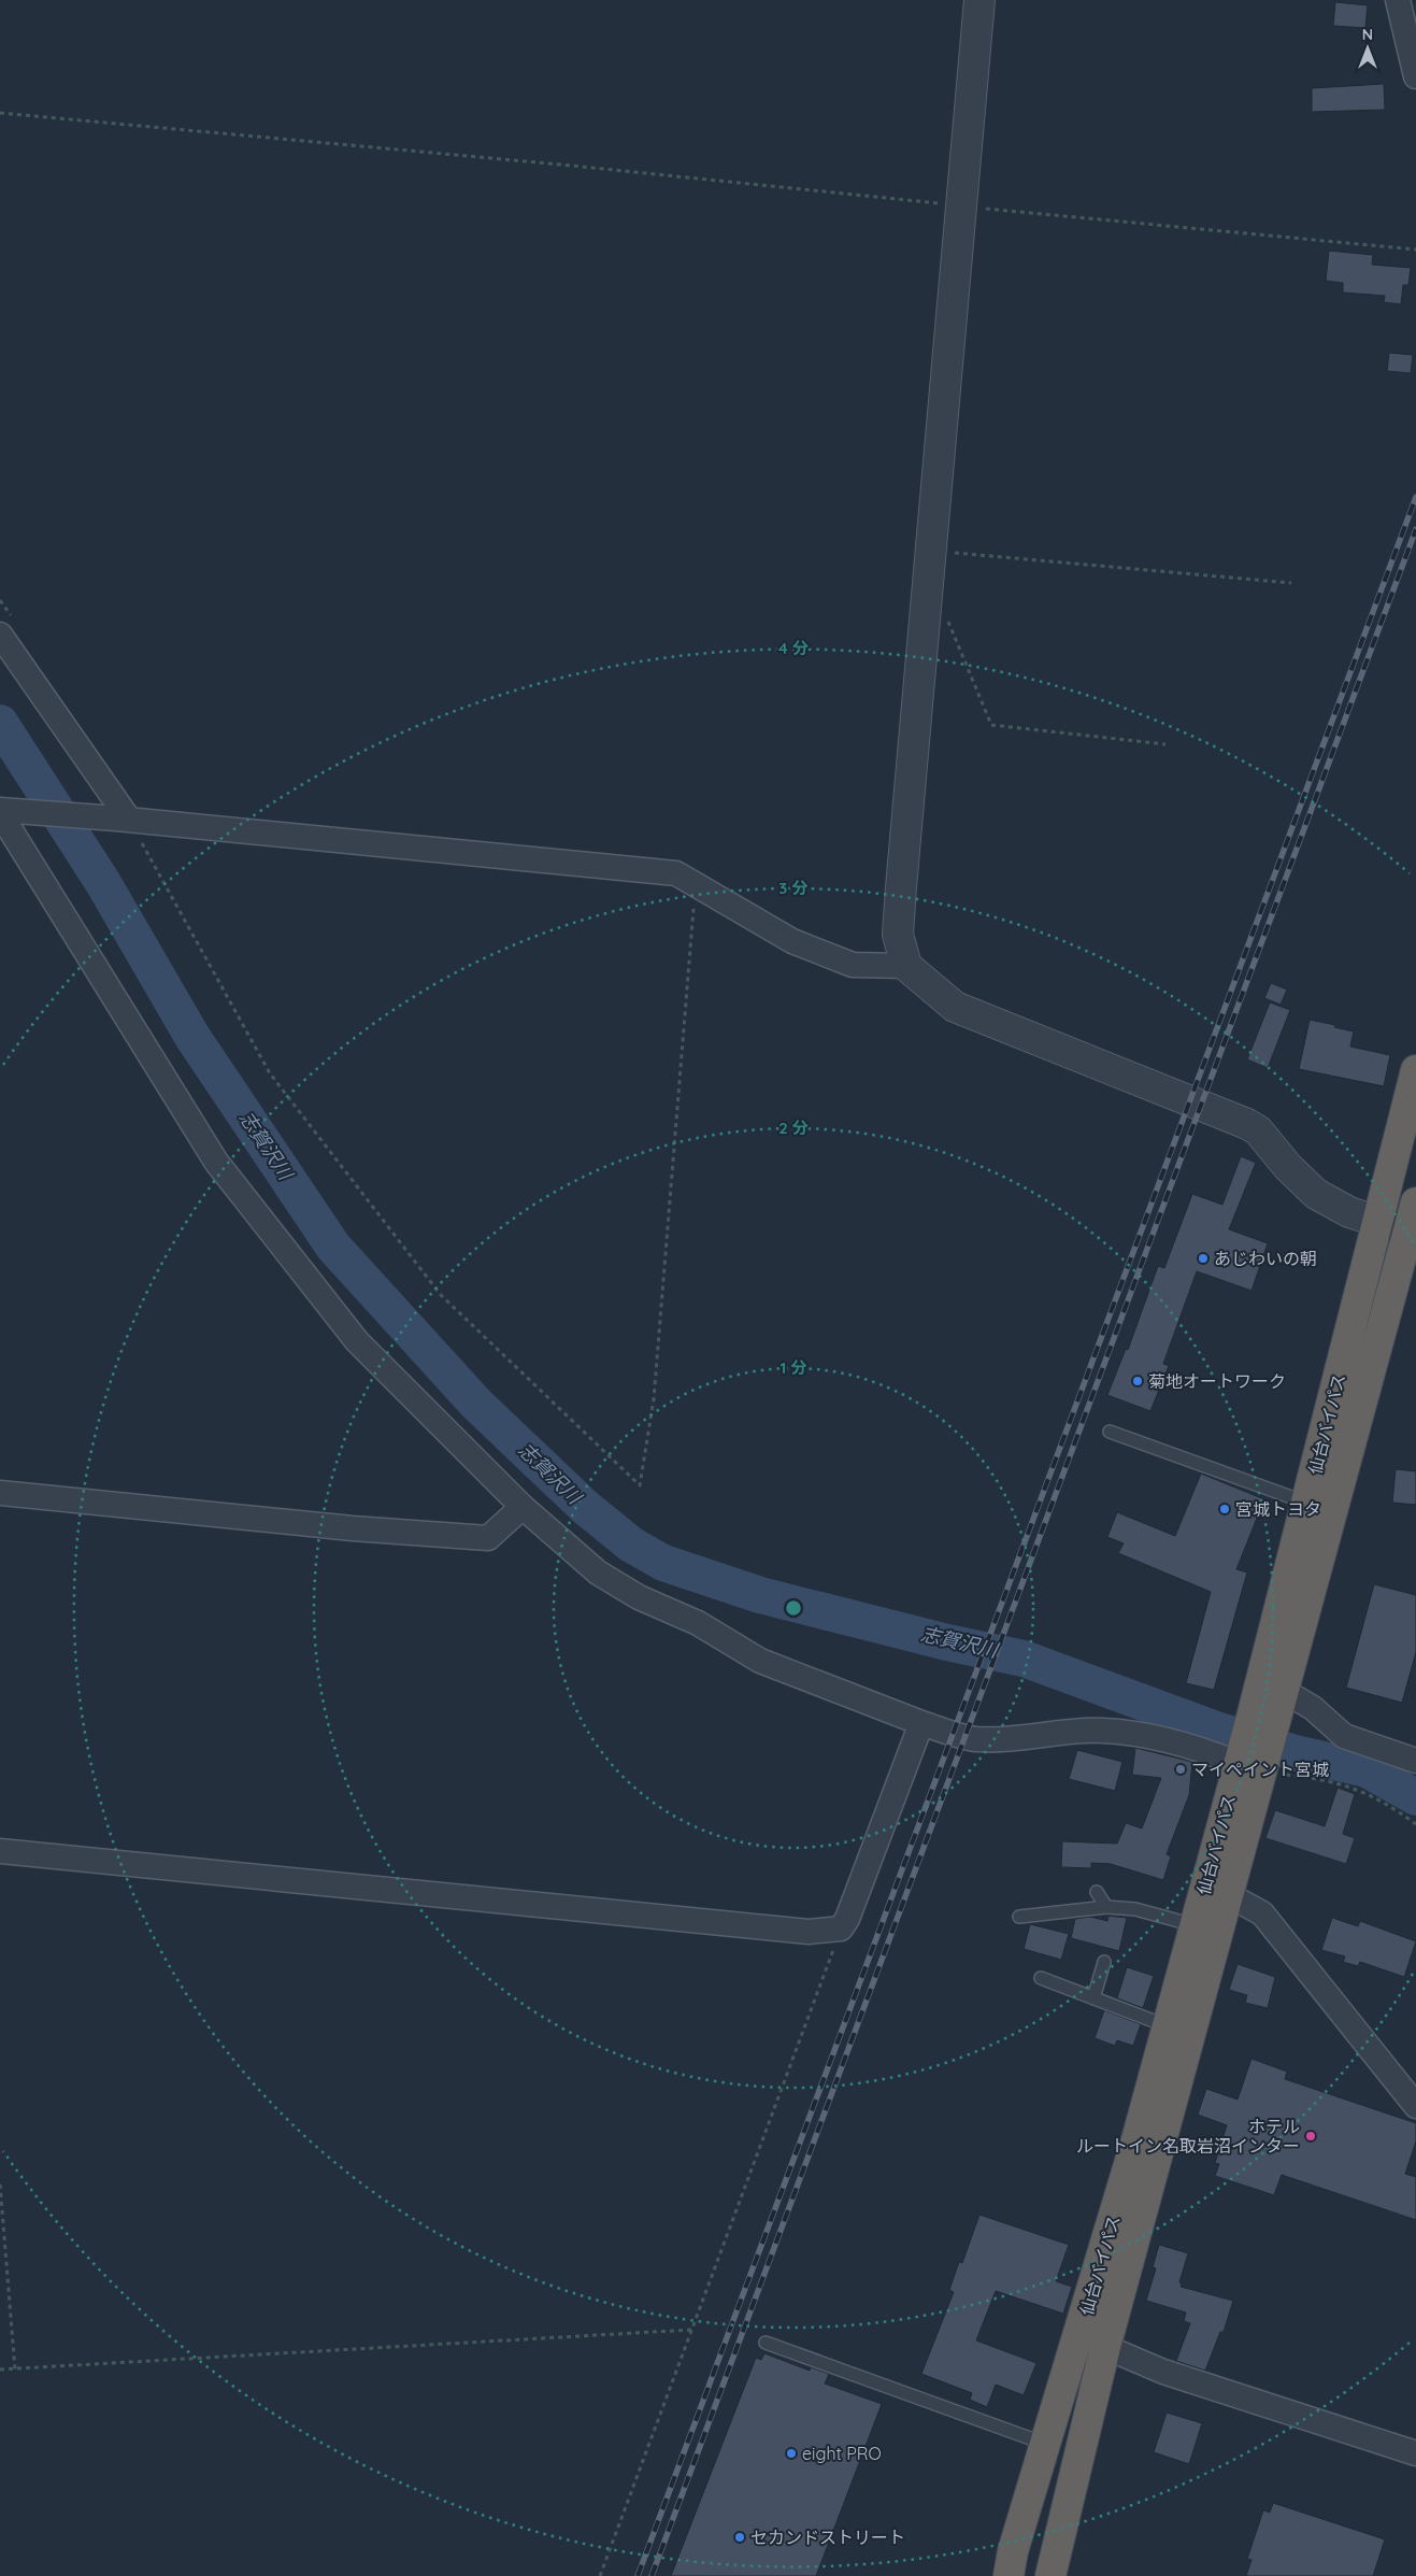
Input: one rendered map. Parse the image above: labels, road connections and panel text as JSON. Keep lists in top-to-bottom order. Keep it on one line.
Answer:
{"streets":{"highway":["仙台バイパス"]},"water":["志賀沢川"],"places":["あじわいの朝","菊地オートワーク","宮城トヨタ","マイペイント宮城","ホテル ルートイン名取岩沼インター","eight PRO","セカンドストリート"],"north":"top","rings":["4 分","3 分","2 分","1 分"]}
